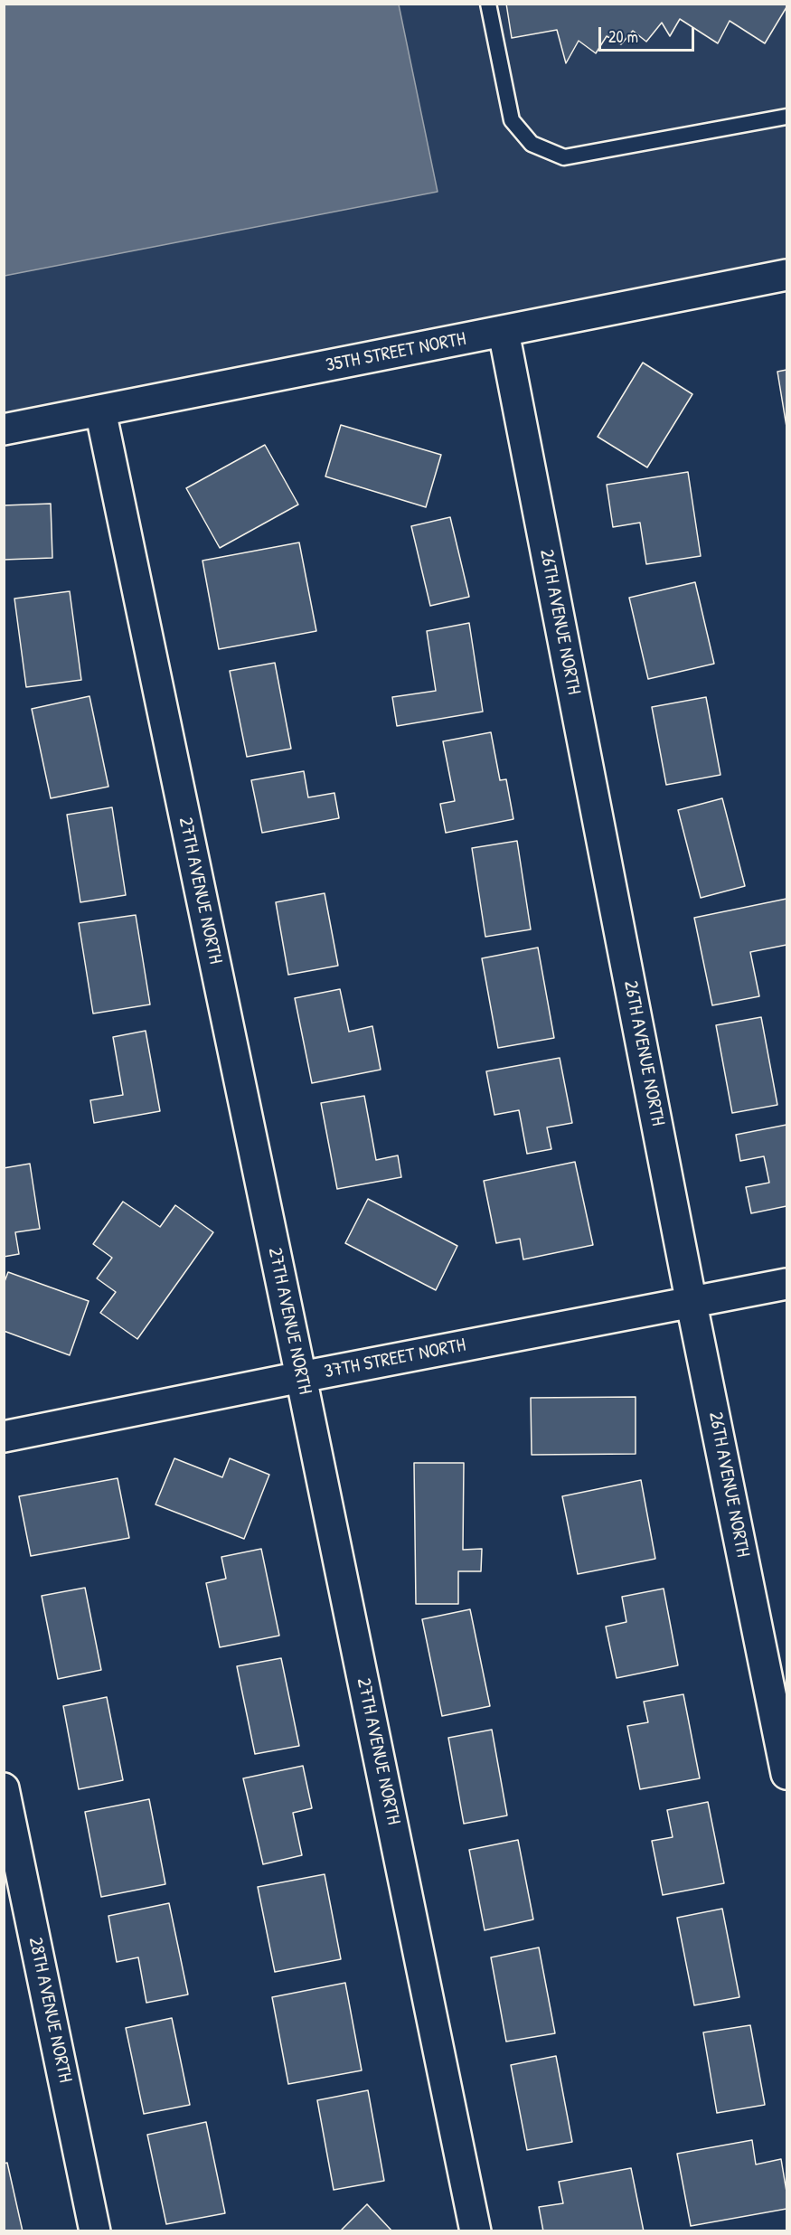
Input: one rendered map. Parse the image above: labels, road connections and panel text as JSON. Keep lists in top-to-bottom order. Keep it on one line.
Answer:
{"streets":{"street":["35TH STREET NORTH","26TH AVENUE NORTH","27TH AVENUE NORTH","37TH STREET NORTH","28TH AVENUE NORTH"]},"crossings":[["35TH STREET NORTH","26TH AVENUE NORTH"],["35TH STREET NORTH","27TH AVENUE NORTH"],["26TH AVENUE NORTH","37TH STREET NORTH"],["27TH AVENUE NORTH","37TH STREET NORTH"]],"scale_bar":"20 m"}
